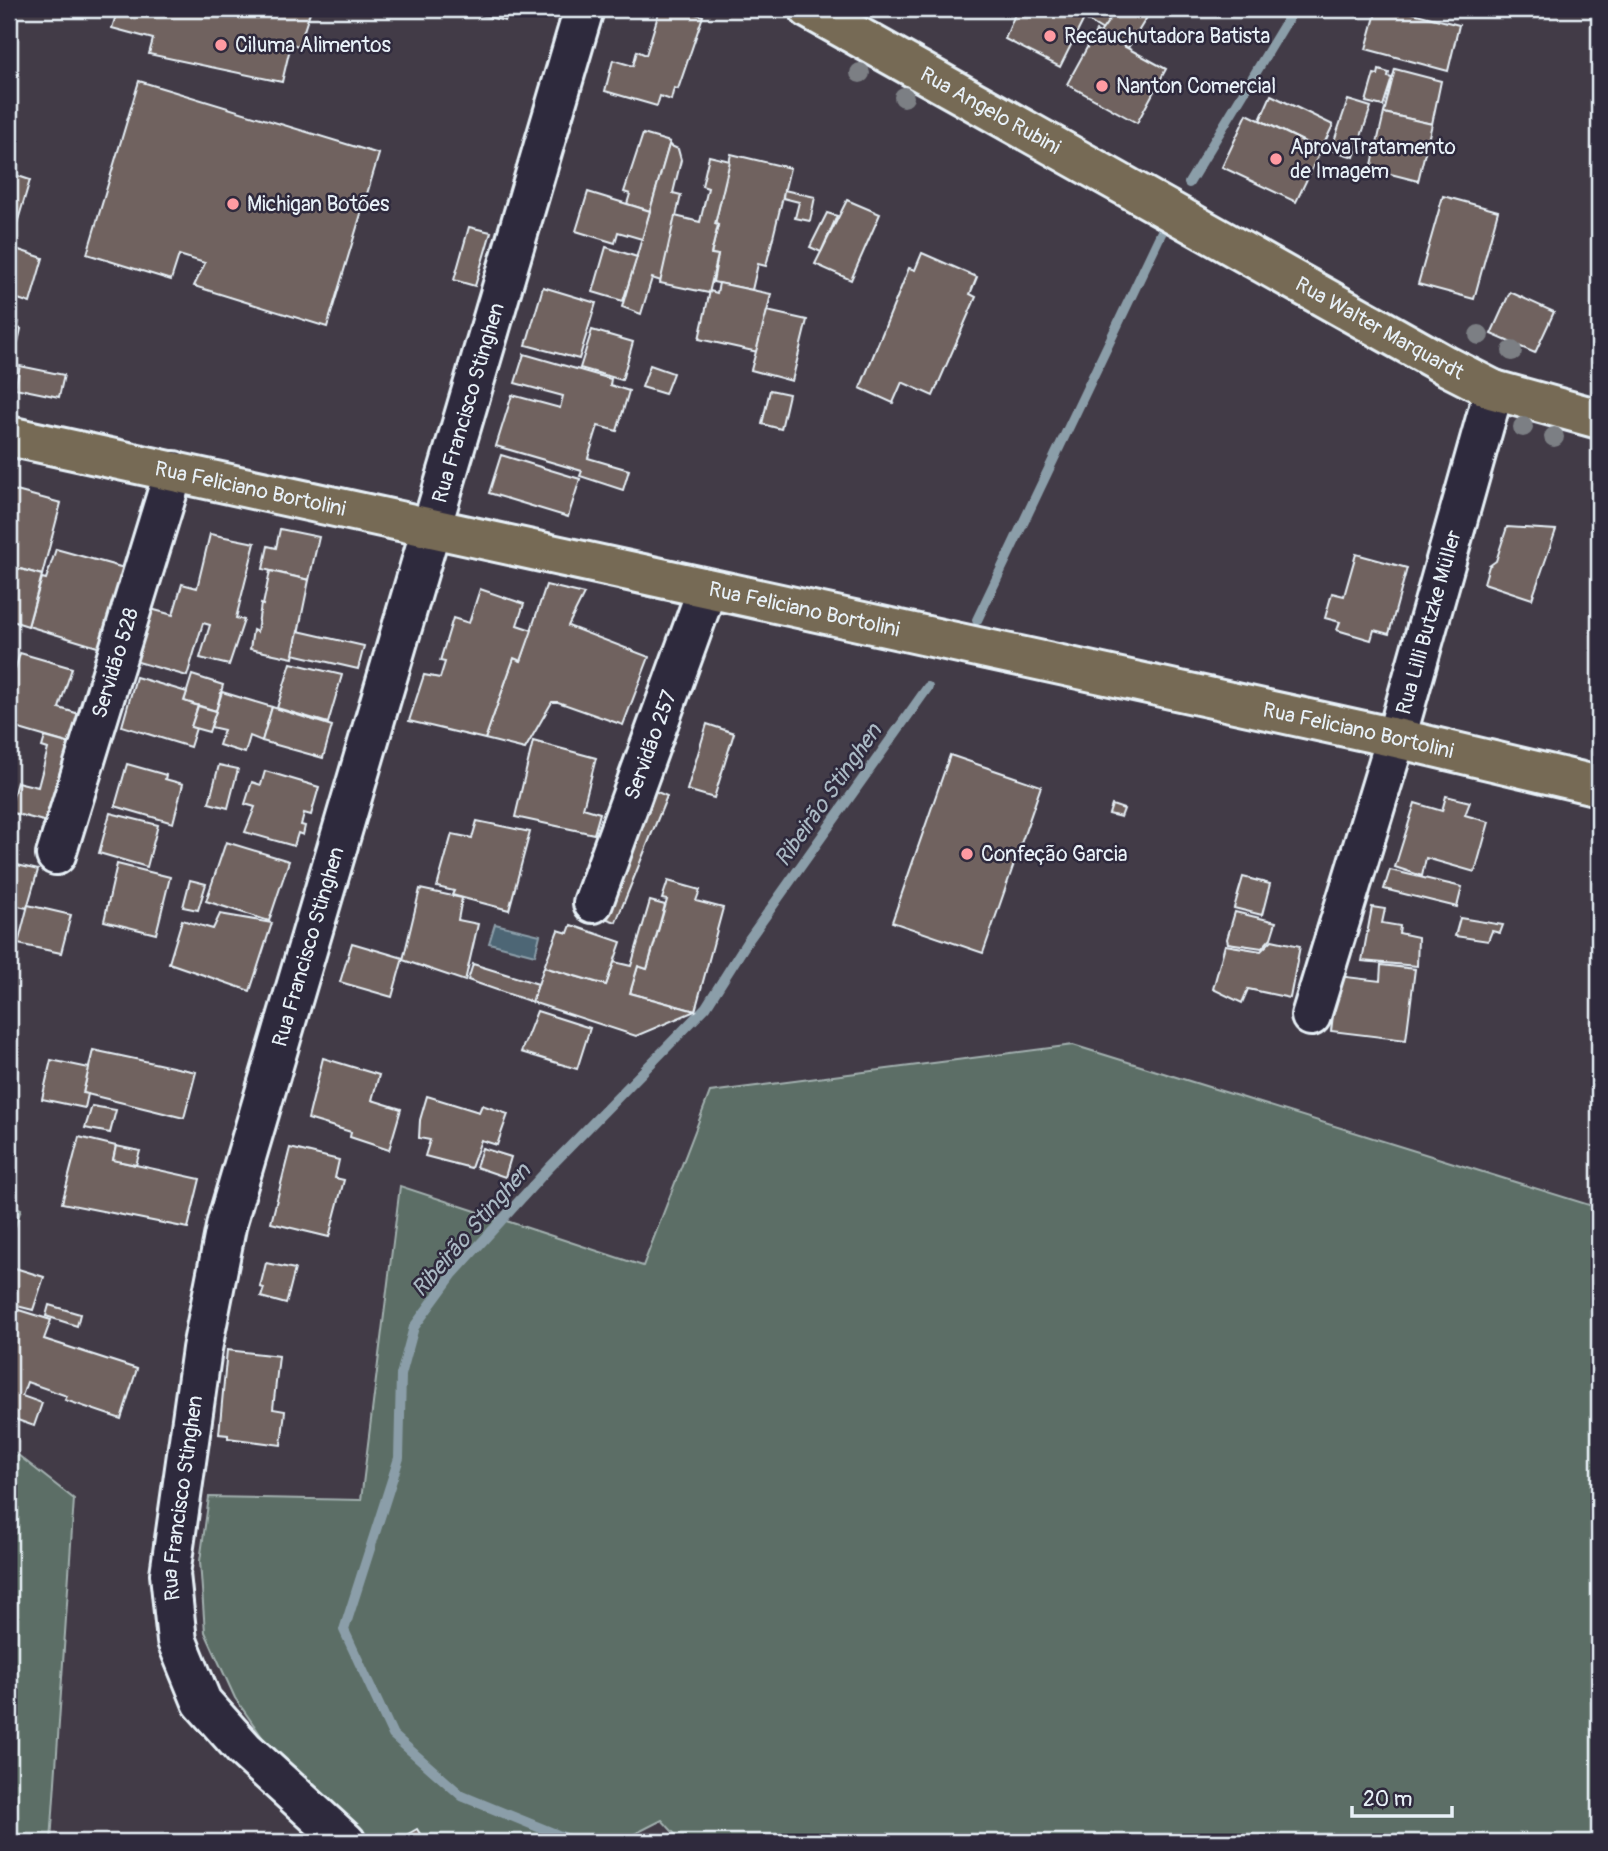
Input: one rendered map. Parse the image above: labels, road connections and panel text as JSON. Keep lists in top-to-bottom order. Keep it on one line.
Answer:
{"streets":{"main road":["Rua Angelo Rubini","Rua Walter Marquardt","Rua Feliciano Bortolini"],"street":["Rua Francisco Stinghen","Rua Lilli Butzke Müller","Servidão 528","Servidão 257"]},"crossings":[["Rua Angelo Rubini","Rua Walter Marquardt"],["Rua Walter Marquardt","Rua Lilli Butzke Müller"],["Rua Francisco Stinghen","Rua Feliciano Bortolini"],["Rua Feliciano Bortolini","Rua Lilli Butzke Müller"],["Rua Feliciano Bortolini","Servidão 528"],["Rua Feliciano Bortolini","Servidão 257"]],"water":["Ribeirão Stinghen"],"places":["Recauchutadora Batista","Ciluma Alimentos","Nanton Comercial","AprovaTratamento de Imagem","Michigan Botões","Confeção Garcia"],"scale_bar":"20 m"}
